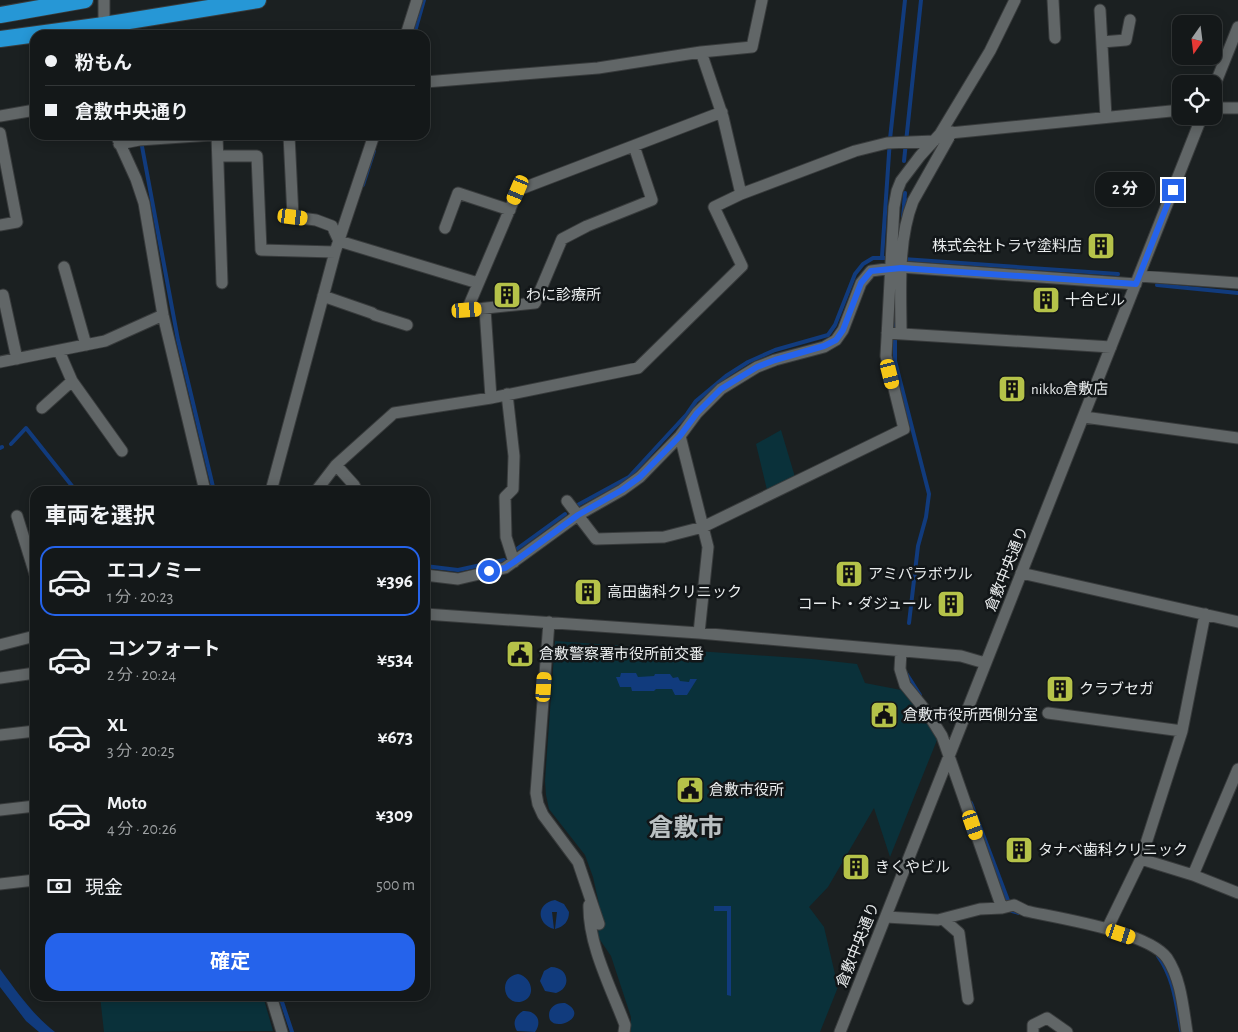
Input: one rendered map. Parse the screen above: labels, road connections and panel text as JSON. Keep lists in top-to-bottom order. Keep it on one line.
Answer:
{"streets":{"street":["倉敷中央通り"]},"districts":["倉敷市"],"places":{"building":["株式会社トラヤ塗料店","わに診療所","十合ビル","nikko倉敷店","アミパラボウル","高田歯科クリニック","コート・ダジュール","クラブセガ","タナベ歯科クリニック","きくやビル"],"public building":["倉敷警察署市役所前交番","倉敷市役所西側分室","倉敷市役所"]},"north":"bottom","page":{"banner":["粉もん","倉敷中央通り"],"bubble":"2 分","heading":"車両を選択","list":[{"name":"エコノミー","note":"1 分 · 20:23","value":"¥396"},{"name":"コンフォート","note":"2 分 · 20:24","value":"¥534"},{"name":"XL","note":"3 分 · 20:25","value":"¥673"},{"name":"Moto","note":"4 分 · 20:26","value":"¥309"}],"pay":["現金","500 m"],"buttons":"確定"}}
